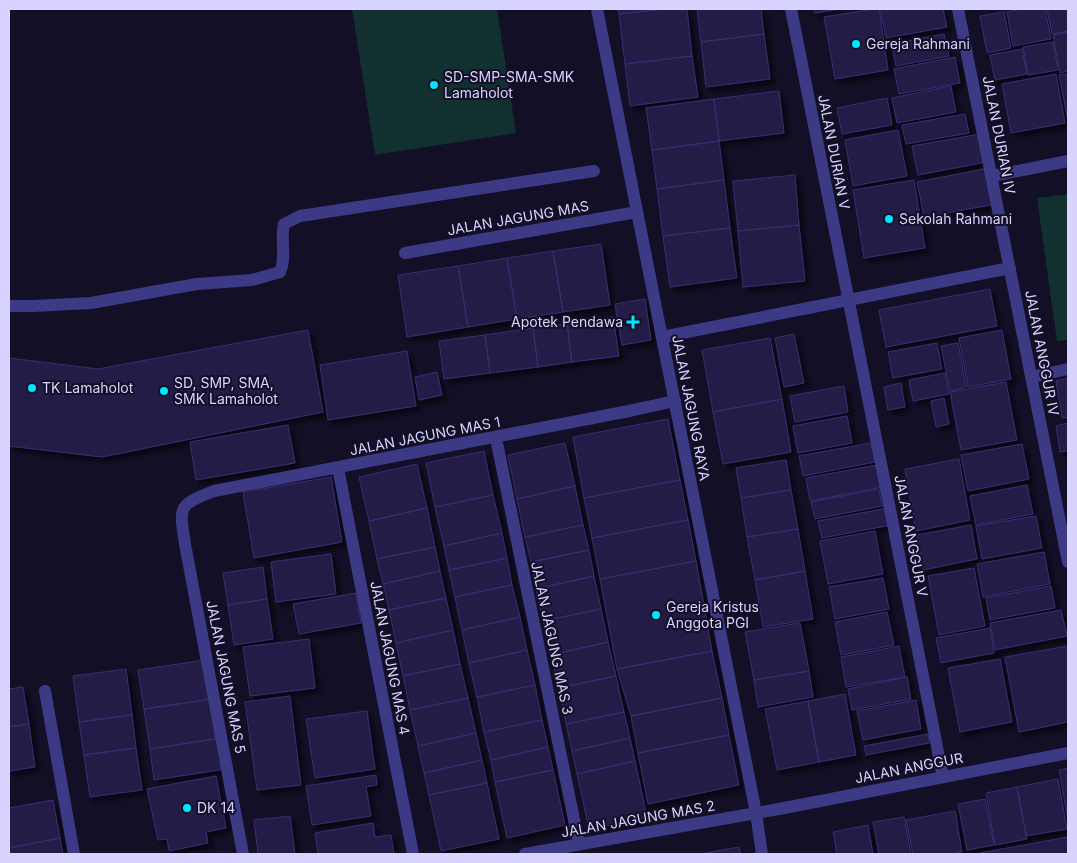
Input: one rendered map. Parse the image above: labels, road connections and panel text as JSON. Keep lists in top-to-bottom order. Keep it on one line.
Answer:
{"streets":{"street":["JALAN DURIAN IV","JALAN DURIAN V","JALAN JAGUNG MAS","JALAN ANGGUR IV","JALAN JAGUNG RAYA","JALAN JAGUNG MAS 1","JALAN ANGGUR V","JALAN JAGUNG MAS 3","JALAN JAGUNG MAS 4","JALAN JAGUNG MAS 5","JALAN ANGGUR","JALAN JAGUNG MAS 2"]},"crossings":[["JALAN DURIAN IV","JALAN ANGGUR IV"],["JALAN DURIAN V","JALAN ANGGUR V"],["JALAN JAGUNG MAS","JALAN JAGUNG RAYA"],["JALAN JAGUNG RAYA","JALAN JAGUNG MAS 1"],["JALAN JAGUNG RAYA","JALAN ANGGUR"],["JALAN JAGUNG RAYA","JALAN JAGUNG MAS 2"],["JALAN JAGUNG MAS 1","JALAN JAGUNG MAS 3"],["JALAN JAGUNG MAS 1","JALAN JAGUNG MAS 4"],["JALAN JAGUNG MAS 1","JALAN JAGUNG MAS 5"],["JALAN ANGGUR V","JALAN ANGGUR"],["JALAN JAGUNG MAS 3","JALAN JAGUNG MAS 2"],["JALAN ANGGUR","JALAN JAGUNG MAS 2"]],"places":{"other":["Gereja Rahmani","SD-SMP-SMA-SMK Lamaholot","Sekolah Rahmani","TK Lamaholot","SD, SMP, SMA, SMK Lamaholot","Gereja Kristus Anggota PGI","DK 14"],"health":["Apotek Pendawa"]}}
